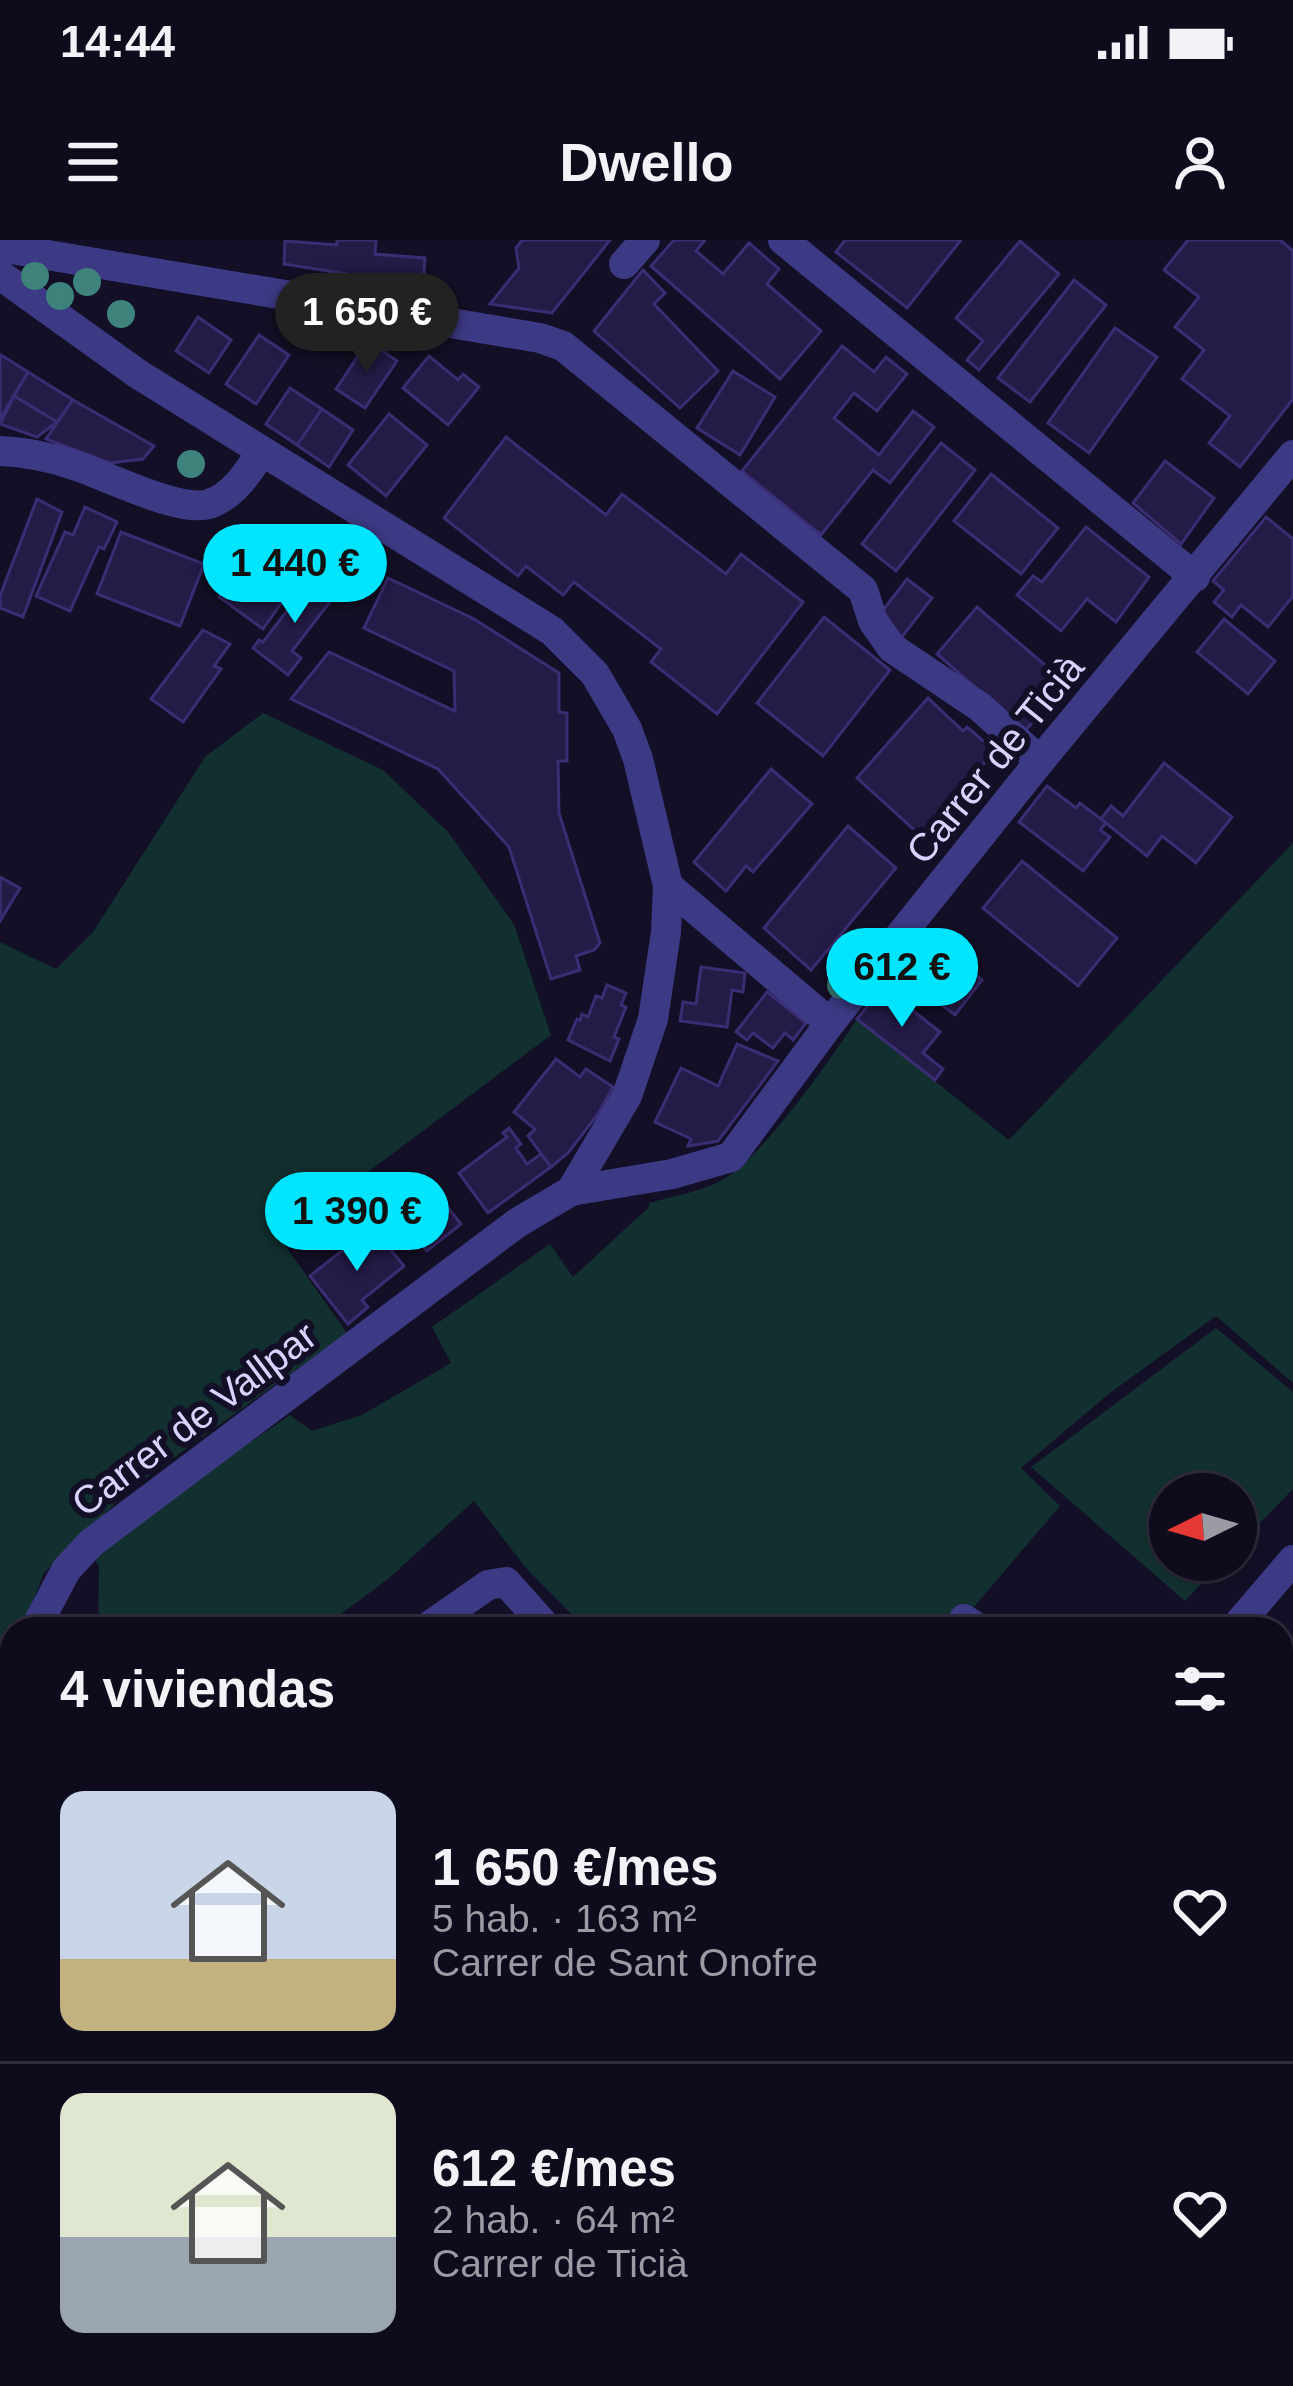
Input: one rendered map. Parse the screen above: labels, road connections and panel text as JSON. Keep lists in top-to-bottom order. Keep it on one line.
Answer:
{"streets":{"street":["Carrer de Ticià","Carrer de Vallpar"]},"crossings":[["Carrer de Ticià","Carrer de Vallpar"]],"north":"left","page":{"status":"14:44","header":"Dwello","price":["1 650 €","1 440 €","612 €","1 390 €"],"heading":"4 viviendas","list":[{"name":"1 650 €/mes","note":"5 hab. · 163 m² · Carrer de Sant Onofre"},{"name":"612 €/mes","note":"2 hab. · 64 m² · Carrer de Ticià"}]}}
